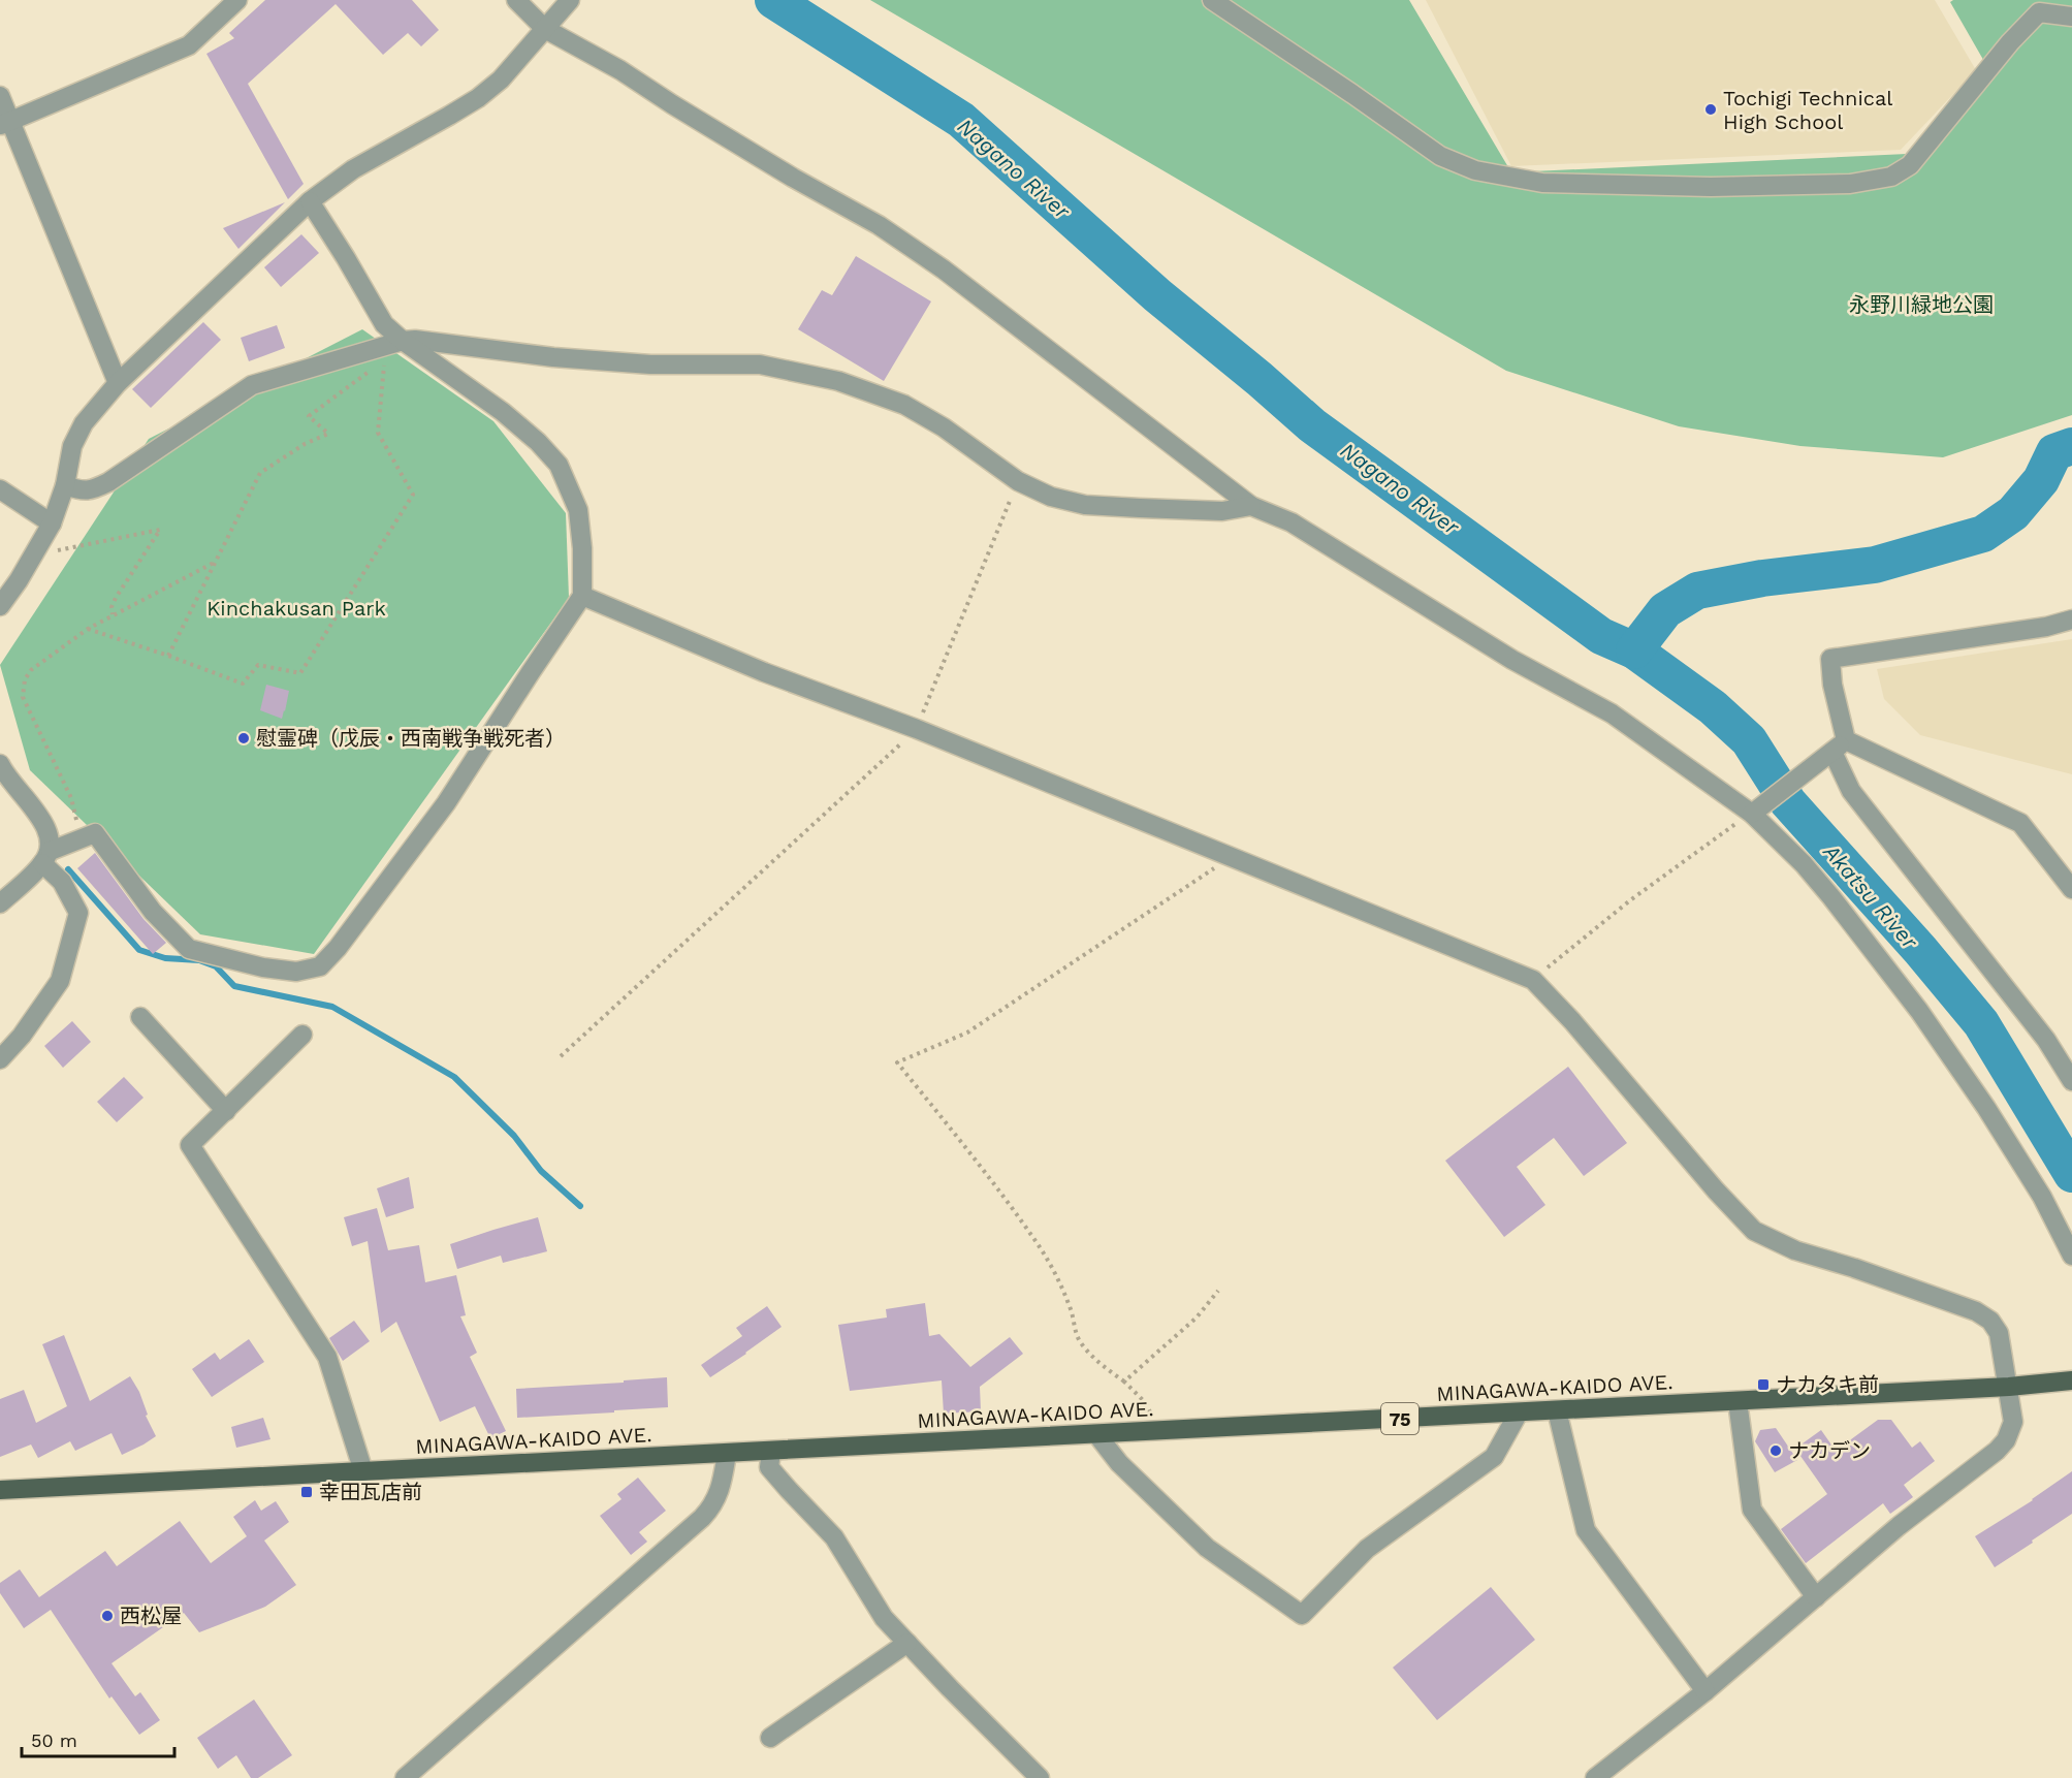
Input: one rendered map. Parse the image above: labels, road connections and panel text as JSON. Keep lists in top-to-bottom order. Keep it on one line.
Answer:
{"streets":{"main road":["MINAGAWA-KAIDO AVE.","75"]},"water":["Nagano River","Akatsu River"],"parks":["永野川緑地公園","Kinchakusan Park"],"places":{"other":["Tochigi Technical High School","慰霊碑（戊辰・西南戦争戦死者）","ナカデン","西松屋"],"transit":["ナカタキ前","幸田瓦店前"]},"scale_bar":"50 m"}
